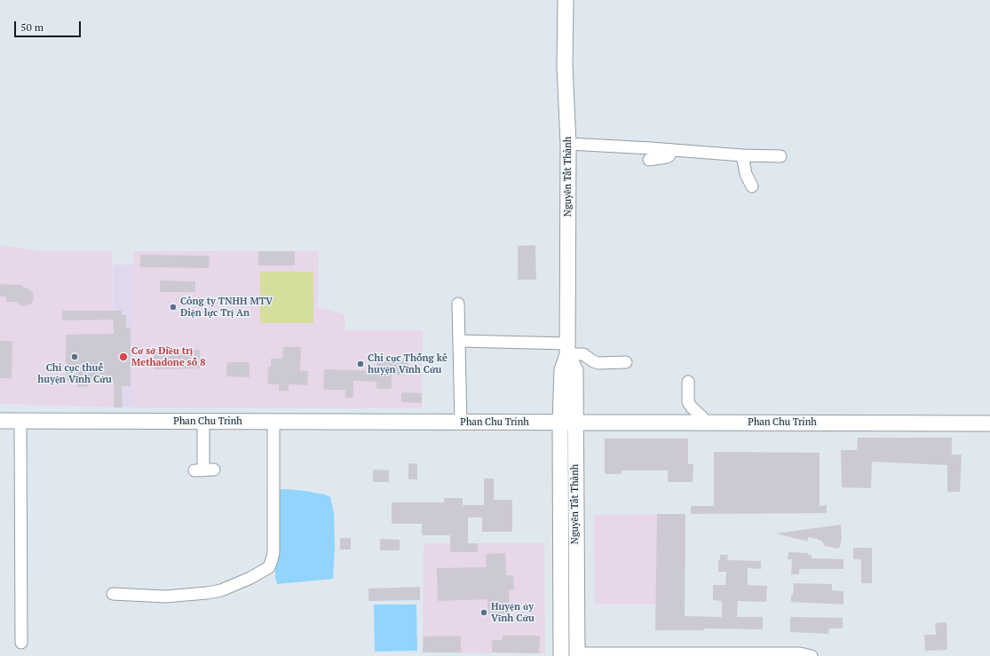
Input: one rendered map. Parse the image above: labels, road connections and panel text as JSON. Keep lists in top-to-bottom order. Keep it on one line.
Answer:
{"streets":{"main road":["Nguyễn Tất Thành","Phan Chu Trinh"]},"crossings":[["Nguyễn Tất Thành","Phan Chu Trinh"]],"places":["Công ty TNHH MTV Điện lực Trị An","Chi cục thuế huyện Vĩnh Cửu","Cơ sở Điều trị Methadone số 8","Chi cục Thống kê huyện Vĩnh Cửu","Huyện ủy Vĩnh Cửu"],"scale_bar":"50 m"}
